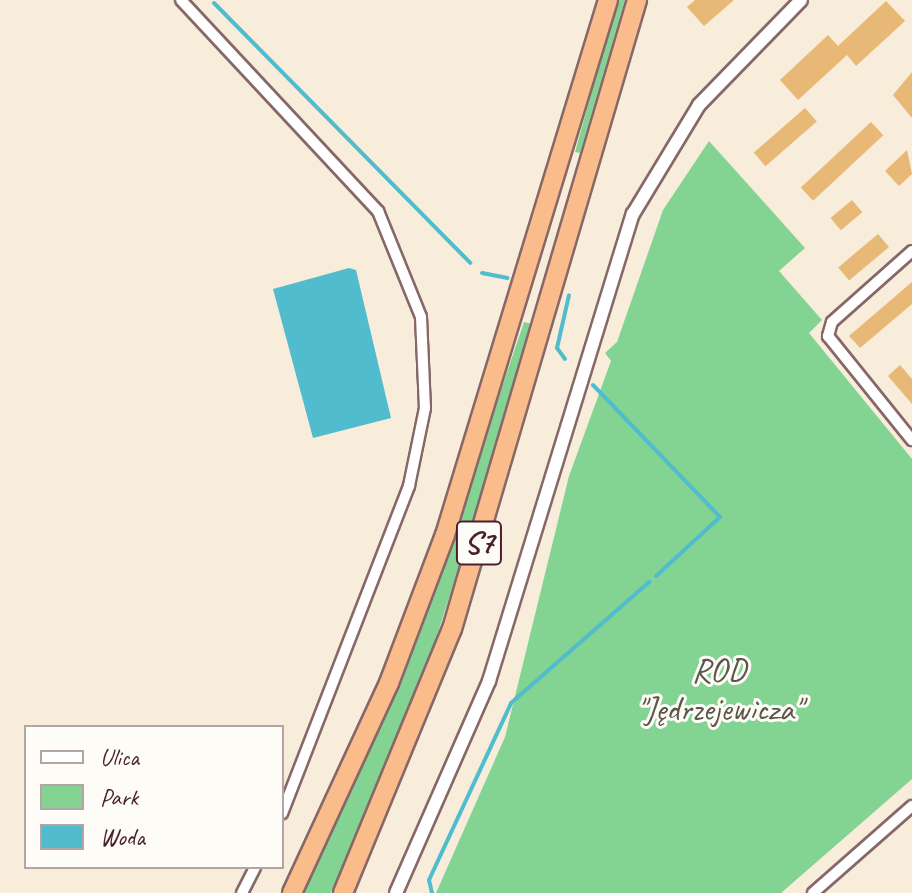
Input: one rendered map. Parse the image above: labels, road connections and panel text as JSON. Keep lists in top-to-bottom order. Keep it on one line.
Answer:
{"streets":{"highway":["S7"]},"parks":["ROD \"Jędrzejewicza\""],"legend":["Ulica","Park","Woda"]}
